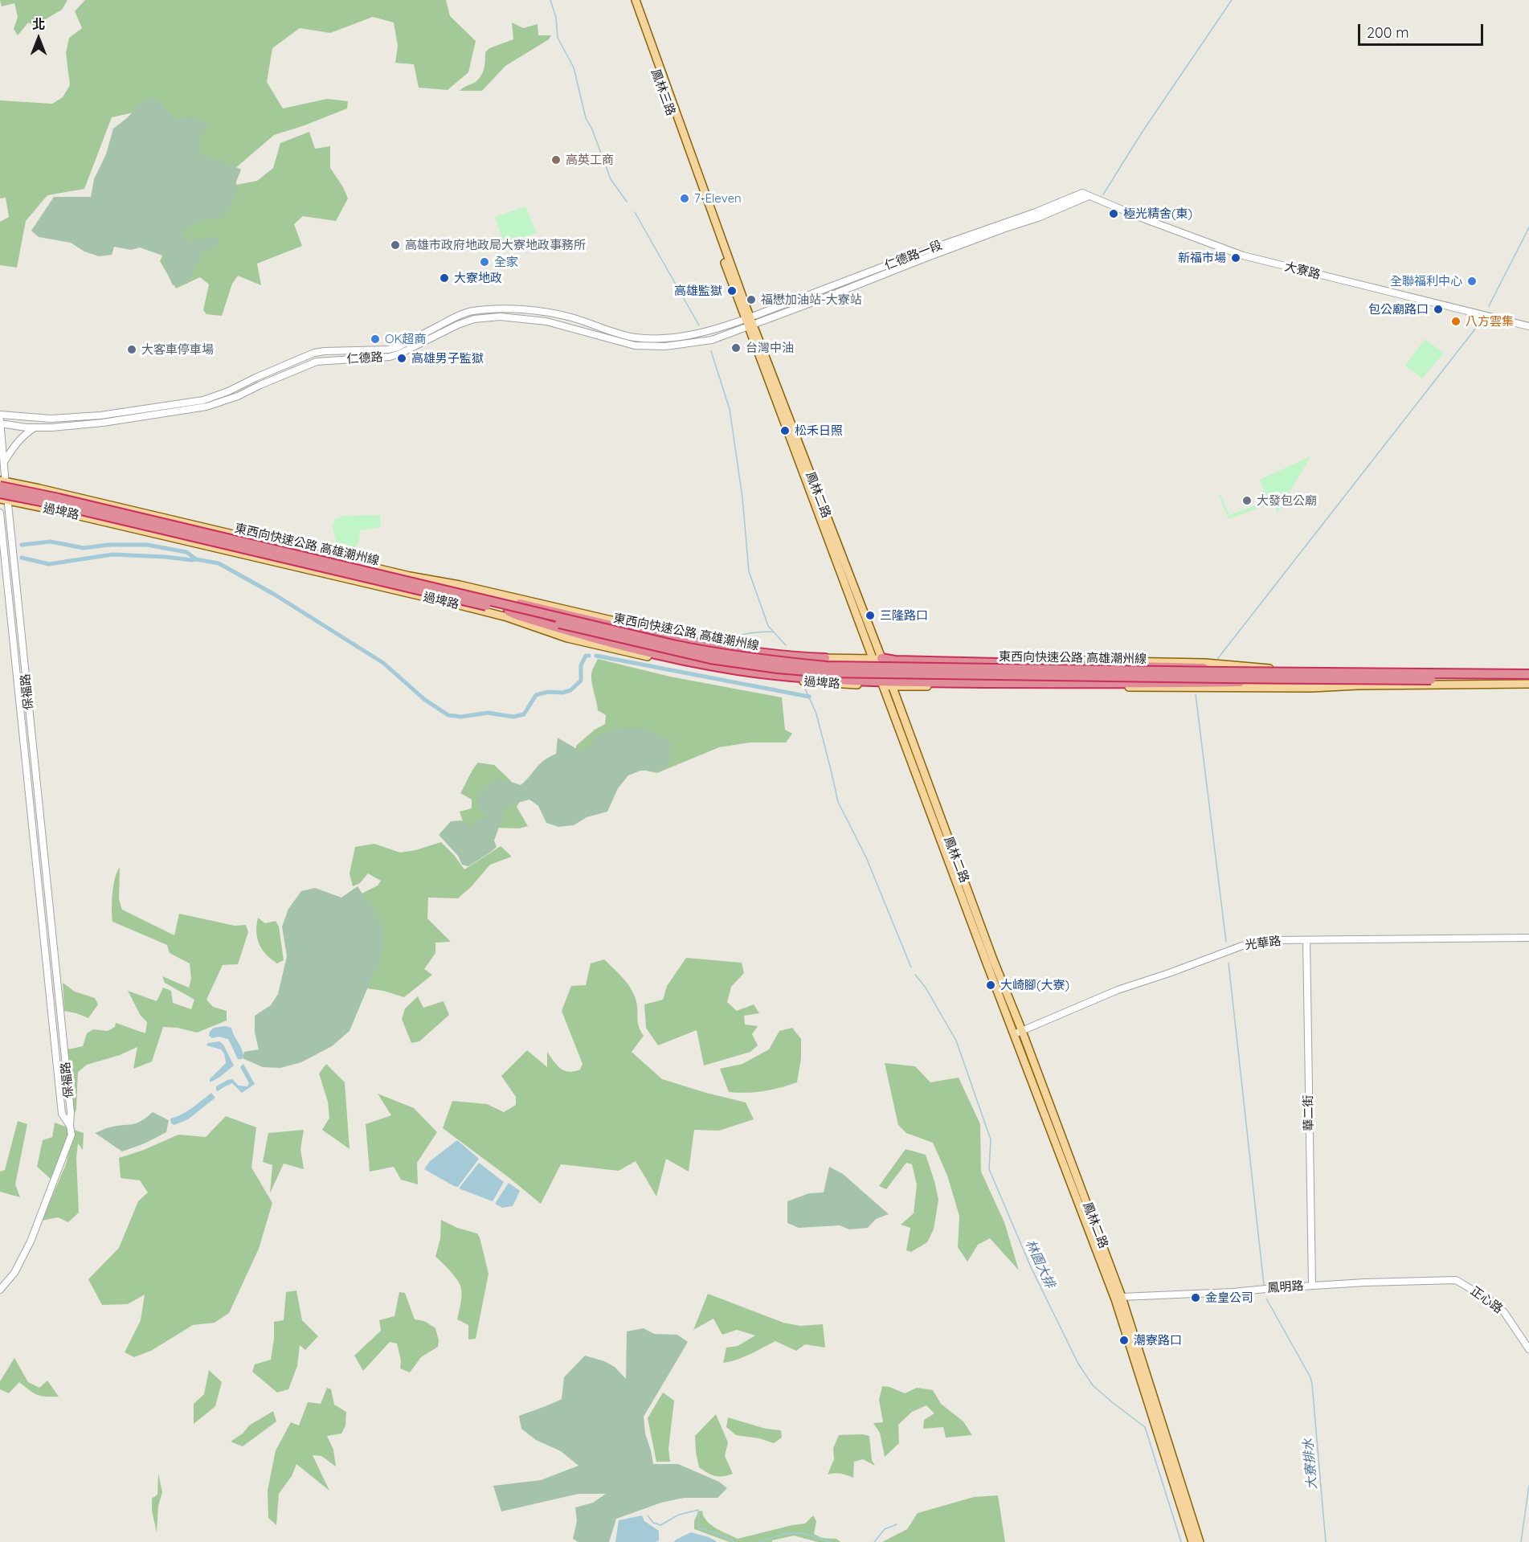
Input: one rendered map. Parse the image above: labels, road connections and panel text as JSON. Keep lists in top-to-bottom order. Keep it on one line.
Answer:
{"streets":{"highway":["東西向快速公路 高雄潮州線"],"main road":["鳳林三路","鳳林二路","過埤路"],"street":["仁德路一段","大寮路","仁德路","保福路","光華路","華二街","鳳明路","正心路"]},"crossings":[["鳳林三路","鳳林二路"],["仁德路一段","大寮路"],["仁德路一段","仁德路"],["仁德路一段","鳳林二路"],["仁德路","鳳林二路"],["仁德路","保福路"],["鳳林二路","過埤路"],["鳳林二路","光華路"],["鳳林二路","鳳明路"],["過埤路","東西向快速公路 高雄潮州線"],["過埤路","保福路"],["東西向快速公路 高雄潮州線","保福路"],["光華路","華二街"],["華二街","鳳明路"],["鳳明路","正心路"]],"water":["林園大排","大寮排水"],"places":["高英工商","7-Eleven","極光精舍(東)","高雄市政府地政局大寮地政事務所","新福市場","全家","大寮地政","全聯福利中心","高雄監獄","福懋加油站-大寮站","包公廟路口","八方雲集","OK超商","台灣中油","大客車停車場","高雄男子監獄","松禾日照","大發包公廟","三隆路口","大崎腳(大寮)","金皇公司","潮寮路口"],"scale_bar":"200 m","north":"top"}
